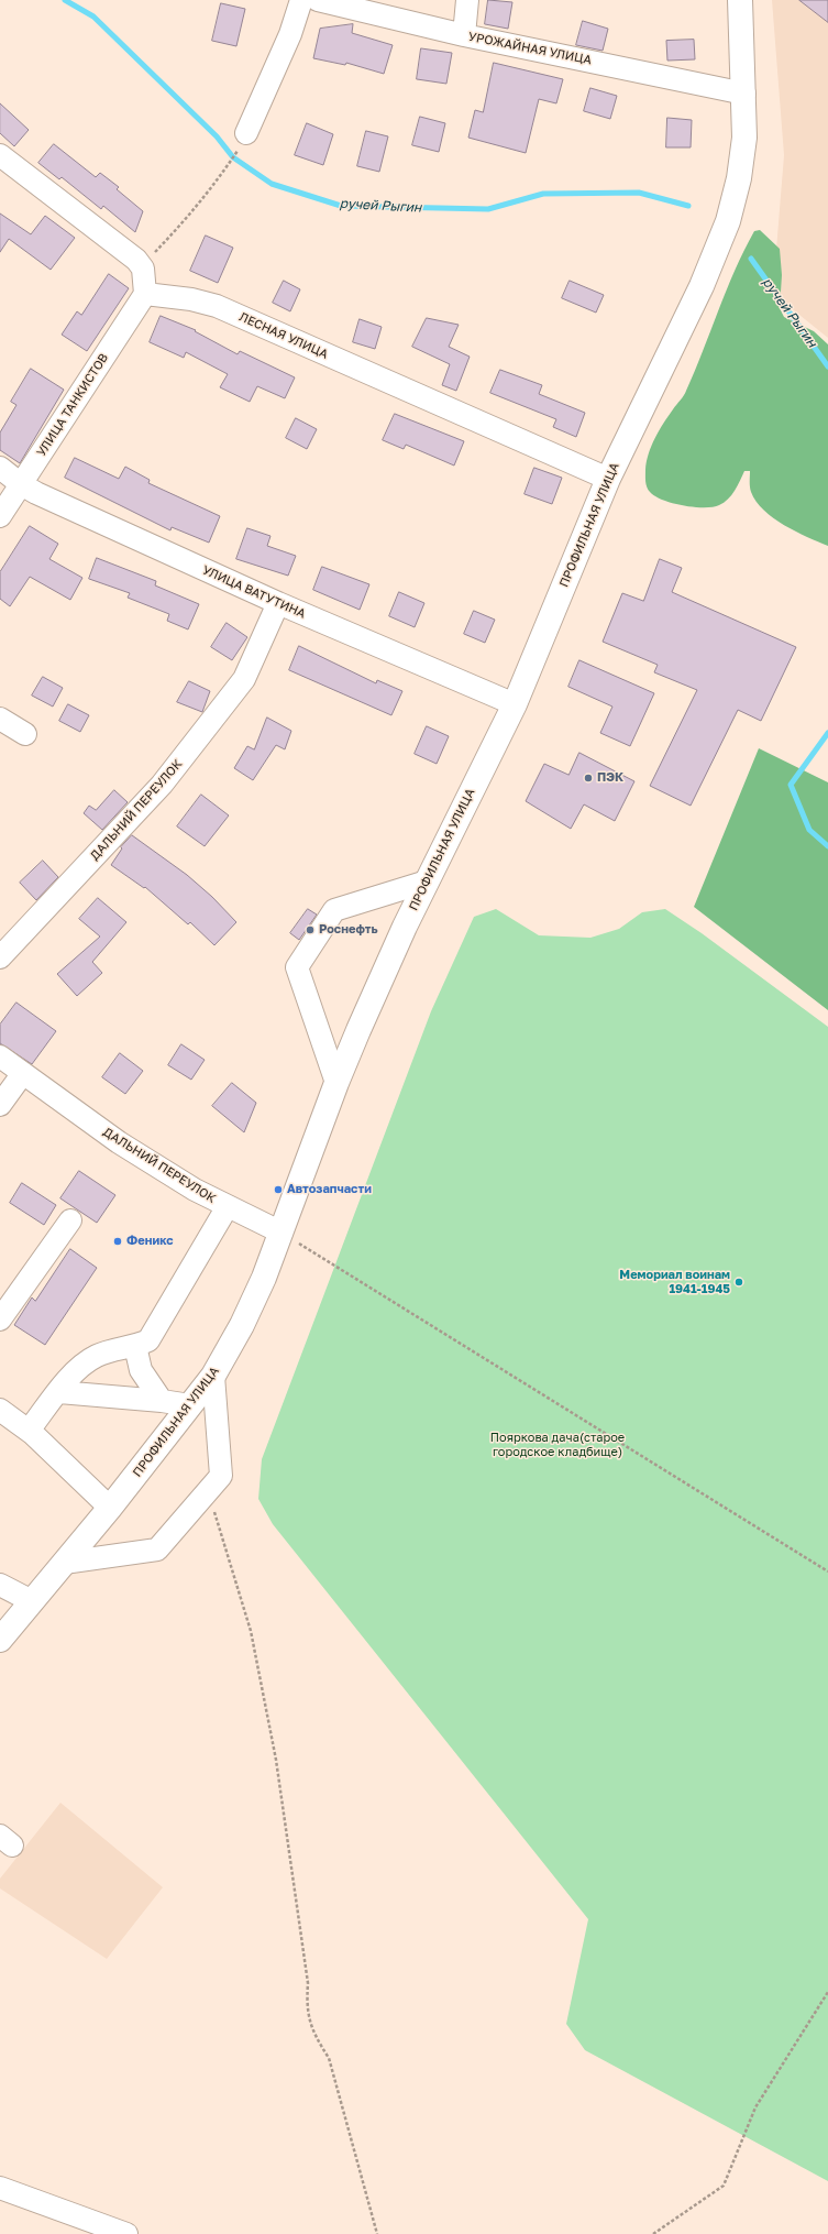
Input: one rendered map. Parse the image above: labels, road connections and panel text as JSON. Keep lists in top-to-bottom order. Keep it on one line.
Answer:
{"streets":{"main road":["ПРОФИЛЬНАЯ УЛИЦА"],"street":["УРОЖАЙНАЯ УЛИЦА","ЛЕСНАЯ УЛИЦА","УЛИЦА ТАНКИСТОВ","УЛИЦА ВАТУТИНА","ДАЛЬНИЙ ПЕРЕУЛОК"]},"crossings":[["УРОЖАЙНАЯ УЛИЦА","ПРОФИЛЬНАЯ УЛИЦА"],["ЛЕСНАЯ УЛИЦА","УЛИЦА ТАНКИСТОВ"],["ЛЕСНАЯ УЛИЦА","ПРОФИЛЬНАЯ УЛИЦА"],["УЛИЦА ТАНКИСТОВ","УЛИЦА ВАТУТИНА"],["ПРОФИЛЬНАЯ УЛИЦА","УЛИЦА ВАТУТИНА"],["ПРОФИЛЬНАЯ УЛИЦА","ДАЛЬНИЙ ПЕРЕУЛОК"],["УЛИЦА ВАТУТИНА","ДАЛЬНИЙ ПЕРЕУЛОК"]],"water":["ручей Рыгин"],"parks":["Пояркова дача(старое городское кладбище)"],"places":["ПЭК","Роснефть","Автозапчасти","Феникс","Мемориал воинам 1941-1945"]}
